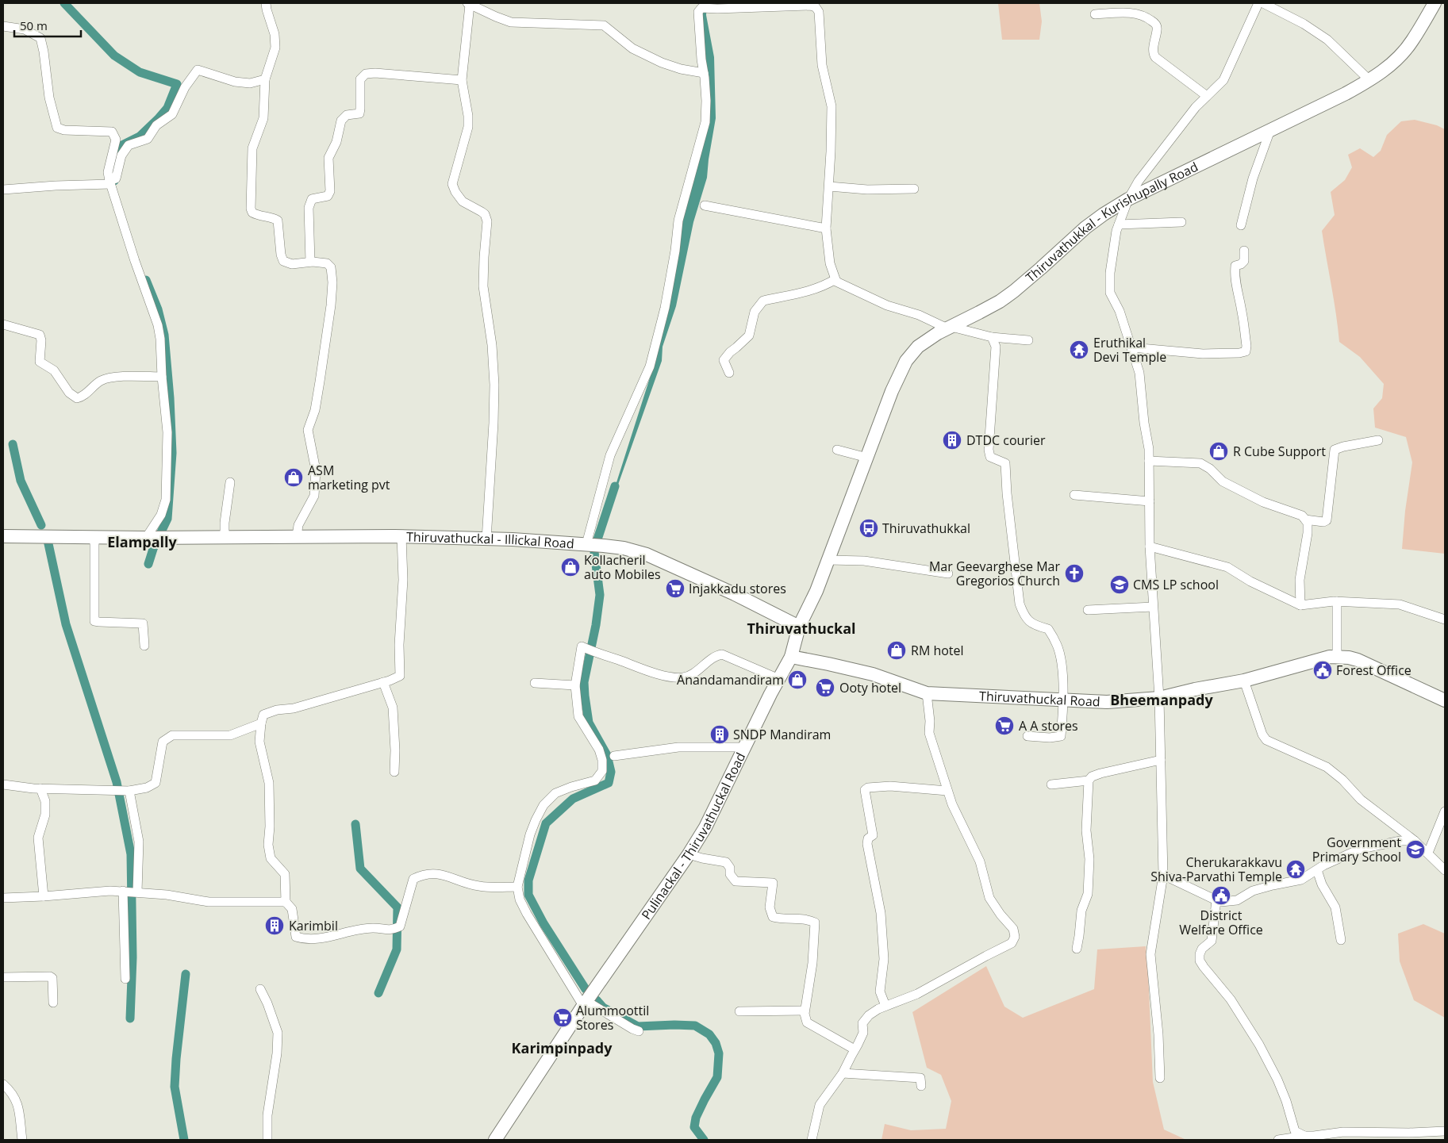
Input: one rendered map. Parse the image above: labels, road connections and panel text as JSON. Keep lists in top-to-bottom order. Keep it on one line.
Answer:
{"streets":{"main road":["Thiruvathukkal - Kurishupally Road","Thiruvathuckal - Illickal Road","Thiruvathuckal Road","Pulinackal - Thiruvathuckal Road"]},"crossings":[["Thiruvathukkal - Kurishupally Road","Pulinackal - Thiruvathuckal Road"],["Thiruvathuckal - Illickal Road","Pulinackal - Thiruvathuckal Road"],["Thiruvathuckal Road","Pulinackal - Thiruvathuckal Road"]],"districts":["Elampally","Thiruvathuckal","Bheemanpady","Karimpinpady"],"places":{"temple":["Eruthikal Devi Temple","Cherukarakkavu Shiva-Parvathi Temple"],"building":["DTDC courier","SNDP Mandiram","Karimbil"],"shop":["R Cube Support","ASM marketing pvt","Kollacheril auto Mobiles","RM hotel","Anandamandiram"],"bus stop":["Thiruvathukkal"],"church":["Mar Geevarghese Mar Gregorios Church"],"school or university":["CMS LP school","Government Primary School"],"supermarket":["Injakkadu stores","Ooty hotel","A A stores","Alummoottil Stores"],"public building":["Forest Office","District Welfare Office"]},"scale_bar":"50 m"}
